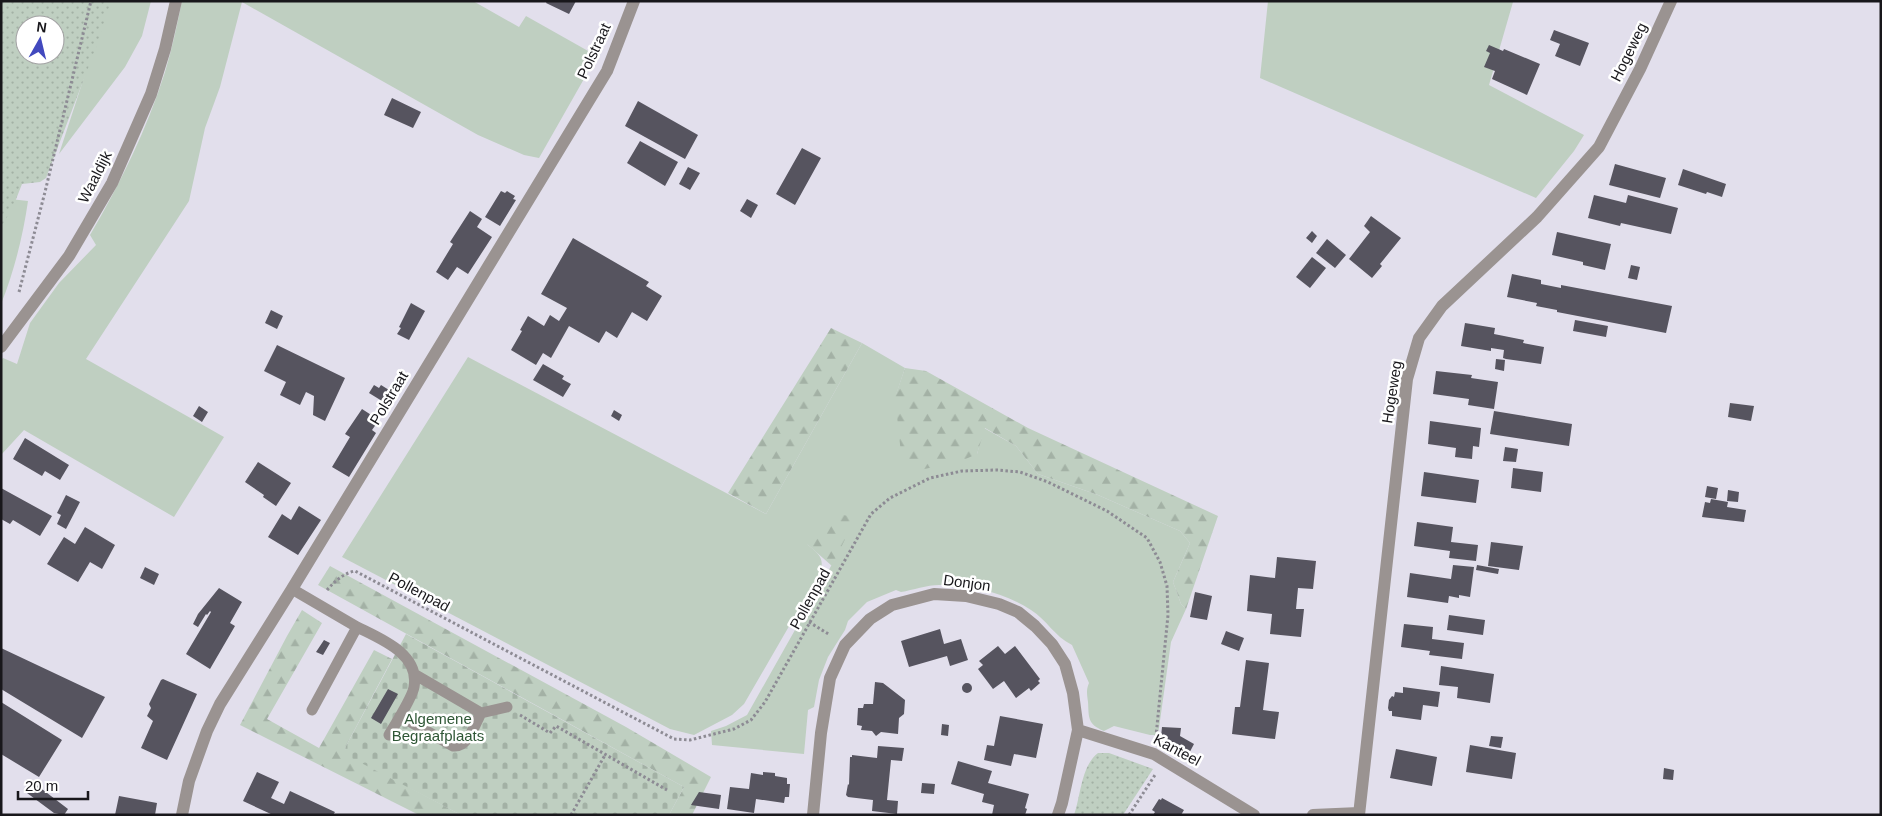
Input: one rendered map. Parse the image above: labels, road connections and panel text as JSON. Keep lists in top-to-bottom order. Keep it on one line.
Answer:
{"streets":{"street":["Polstraat","Hogeweg","Waaldijk","Donjon","Kanteel"],"path":["Pollenpad"]},"crossings":[["Donjon","Kanteel"],["Pollenpad","Kanteel"]],"parks":["Algemene Begraafplaats"],"scale_bar":"20 m","north":"top"}
